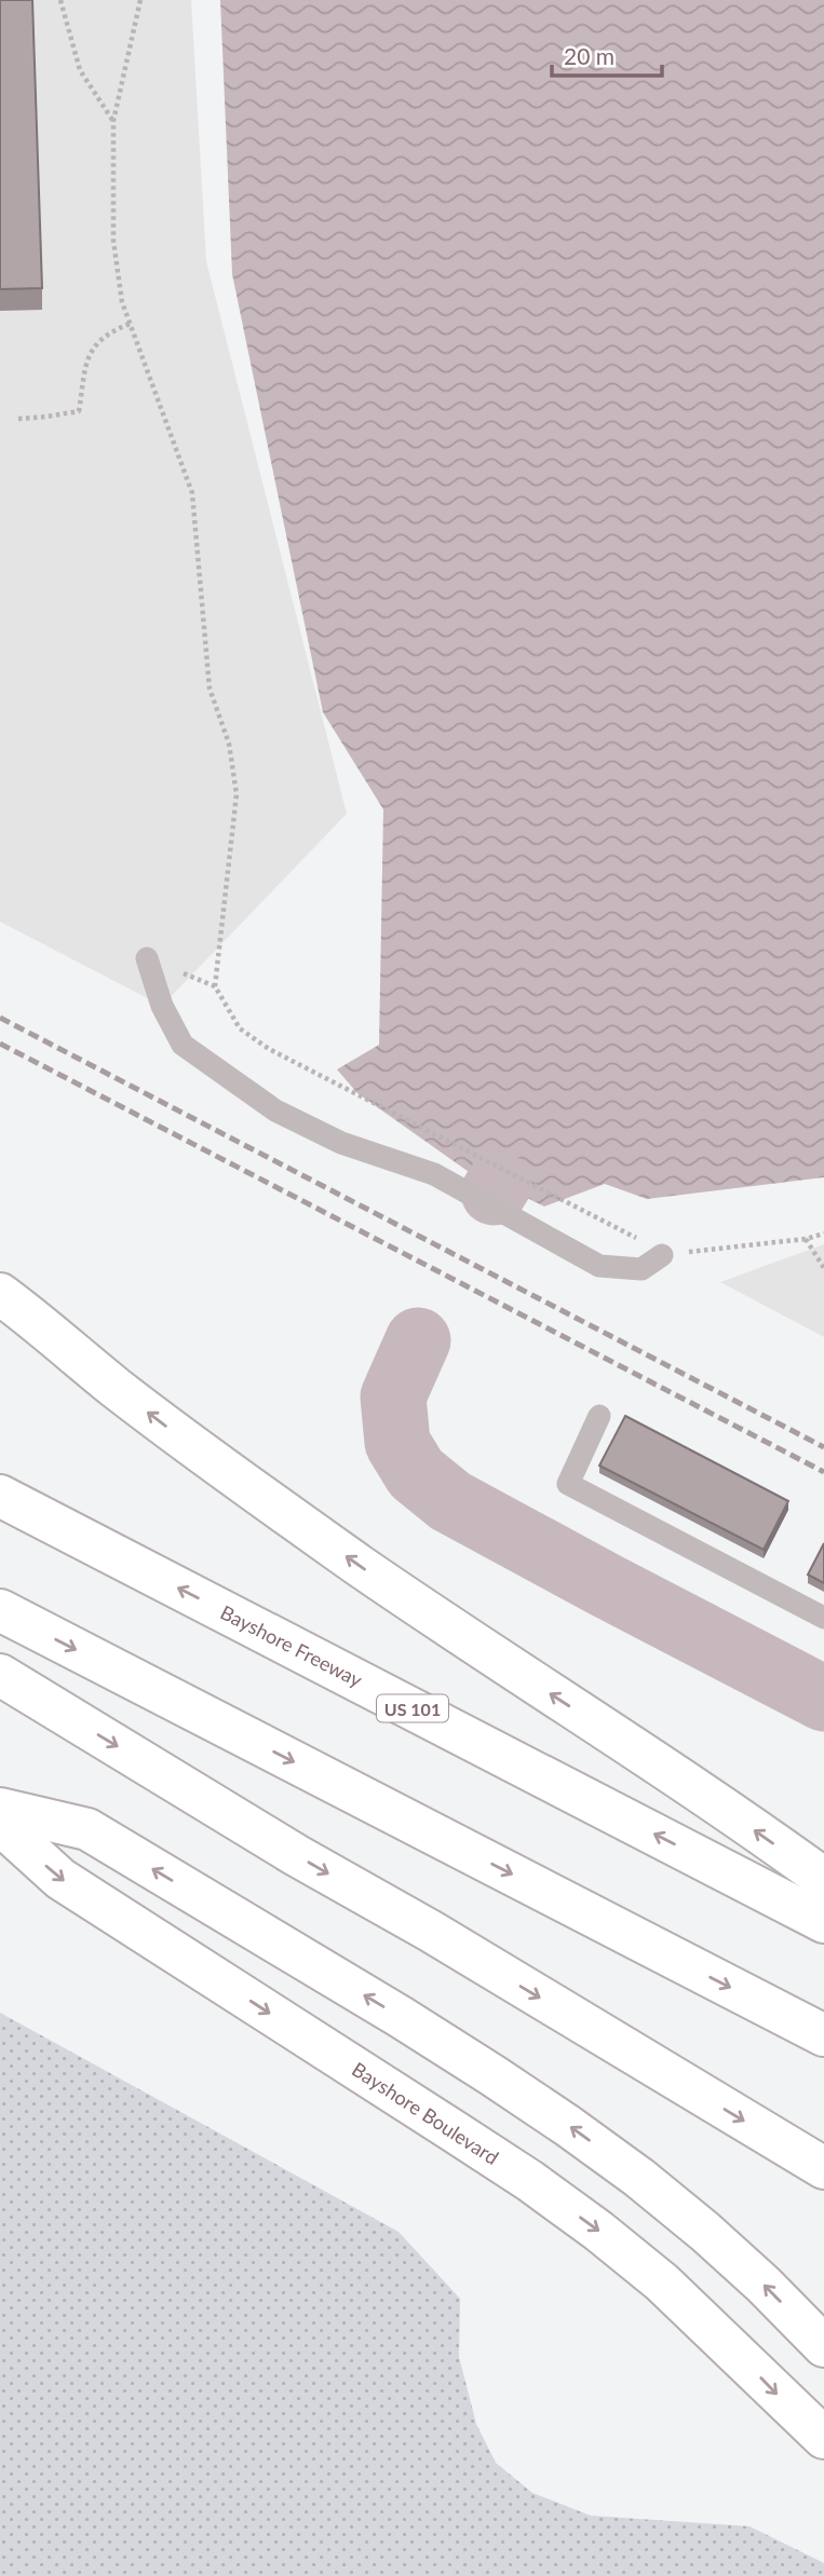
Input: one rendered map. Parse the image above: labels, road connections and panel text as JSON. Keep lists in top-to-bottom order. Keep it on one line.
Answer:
{"streets":{"main road":["Bayshore Freeway","US 101","Bayshore Boulevard"]},"scale_bar":"20 m"}
